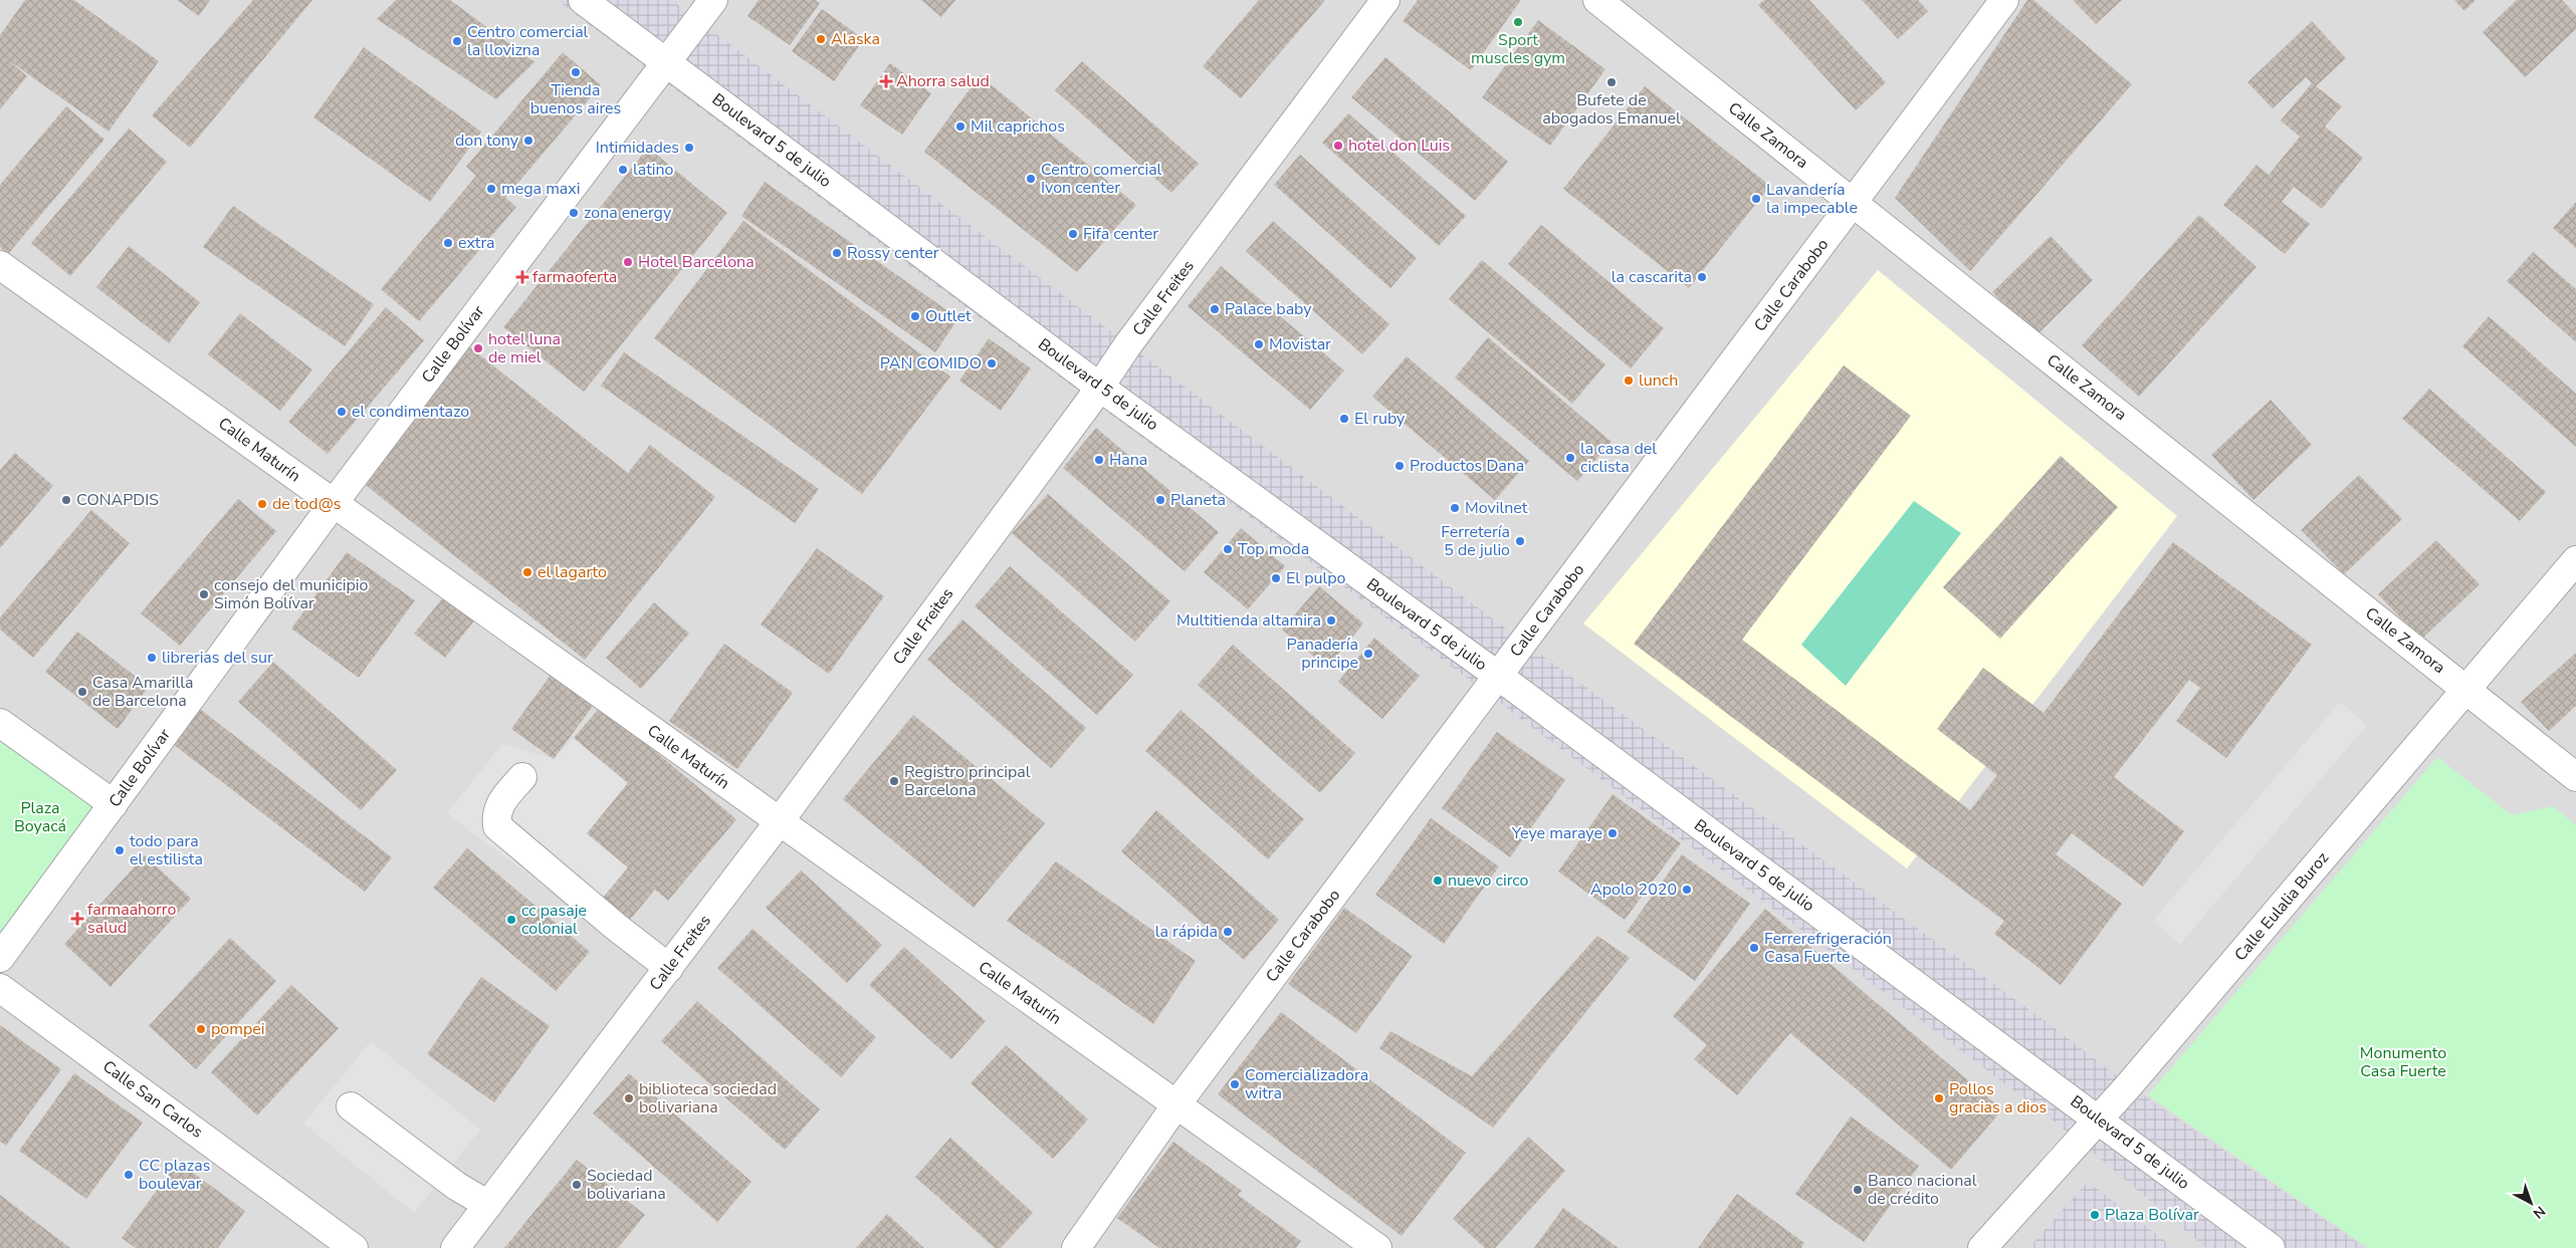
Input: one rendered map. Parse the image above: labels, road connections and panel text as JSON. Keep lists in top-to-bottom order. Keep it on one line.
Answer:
{"streets":{"street":["Calle Zamora","Boulevard 5 de julio","Calle Carabobo","Calle Freites","Calle Bolívar","Calle Maturín","Calle Eulalia Buroz","Calle San Carlos"]},"crossings":[["Calle Zamora","Calle Carabobo"],["Calle Zamora","Calle Eulalia Buroz"],["Boulevard 5 de julio","Calle Carabobo"],["Boulevard 5 de julio","Calle Freites"],["Boulevard 5 de julio","Calle Bolívar"],["Boulevard 5 de julio","Calle Eulalia Buroz"],["Calle Carabobo","Calle Maturín"],["Calle Freites","Calle Maturín"],["Calle Bolívar","Calle Maturín"]],"parks":["Plaza Boyacá","Monumento Casa Fuerte"],"places":{"other":["Sport muscles gym","Alaska","Centro comercial la llovizna","Tienda buenos aires","Bufete de abogados Emanuel","Mil caprichos","don tony","hotel don Luis","Intimidades","latino","Centro comercial Ivon center","mega maxi","Lavandería la impecable","zona energy","Fifa center","extra","Rossy center","Hotel Barcelona","la cascarita","Palace baby","Outlet","Movistar","hotel luna de miel","PAN COMIDO","lunch","el condimentazo","El ruby","la casa del ciclista","Hana","Productos Dana","CONAPDIS","Planeta","de tod@s","Movilnet","Ferretería 5 de julio","Top moda","el lagarto","El pulpo","consejo del municipio Simón Bolívar","Multitienda altamira","Panadería principe","librerias del sur","Casa Amarilla de Barcelona","Registro principal Barcelona","Yeye maraye","todo para el estilista","nuevo circo","Apolo 2020","cc pasaje colonial","la rápida","Ferrerefrigeración Casa Fuerte","pompei","Comercializadora witra","biblioteca sociedad bolivariana","Pollos gracias a dios","CC plazas boulevar","Sociedad bolivariana","Banco nacional de crédito","Plaza Bolívar"],"health":["Ahorra salud","farmaoferta","farmaahorro salud"]},"north":"bottom right"}
